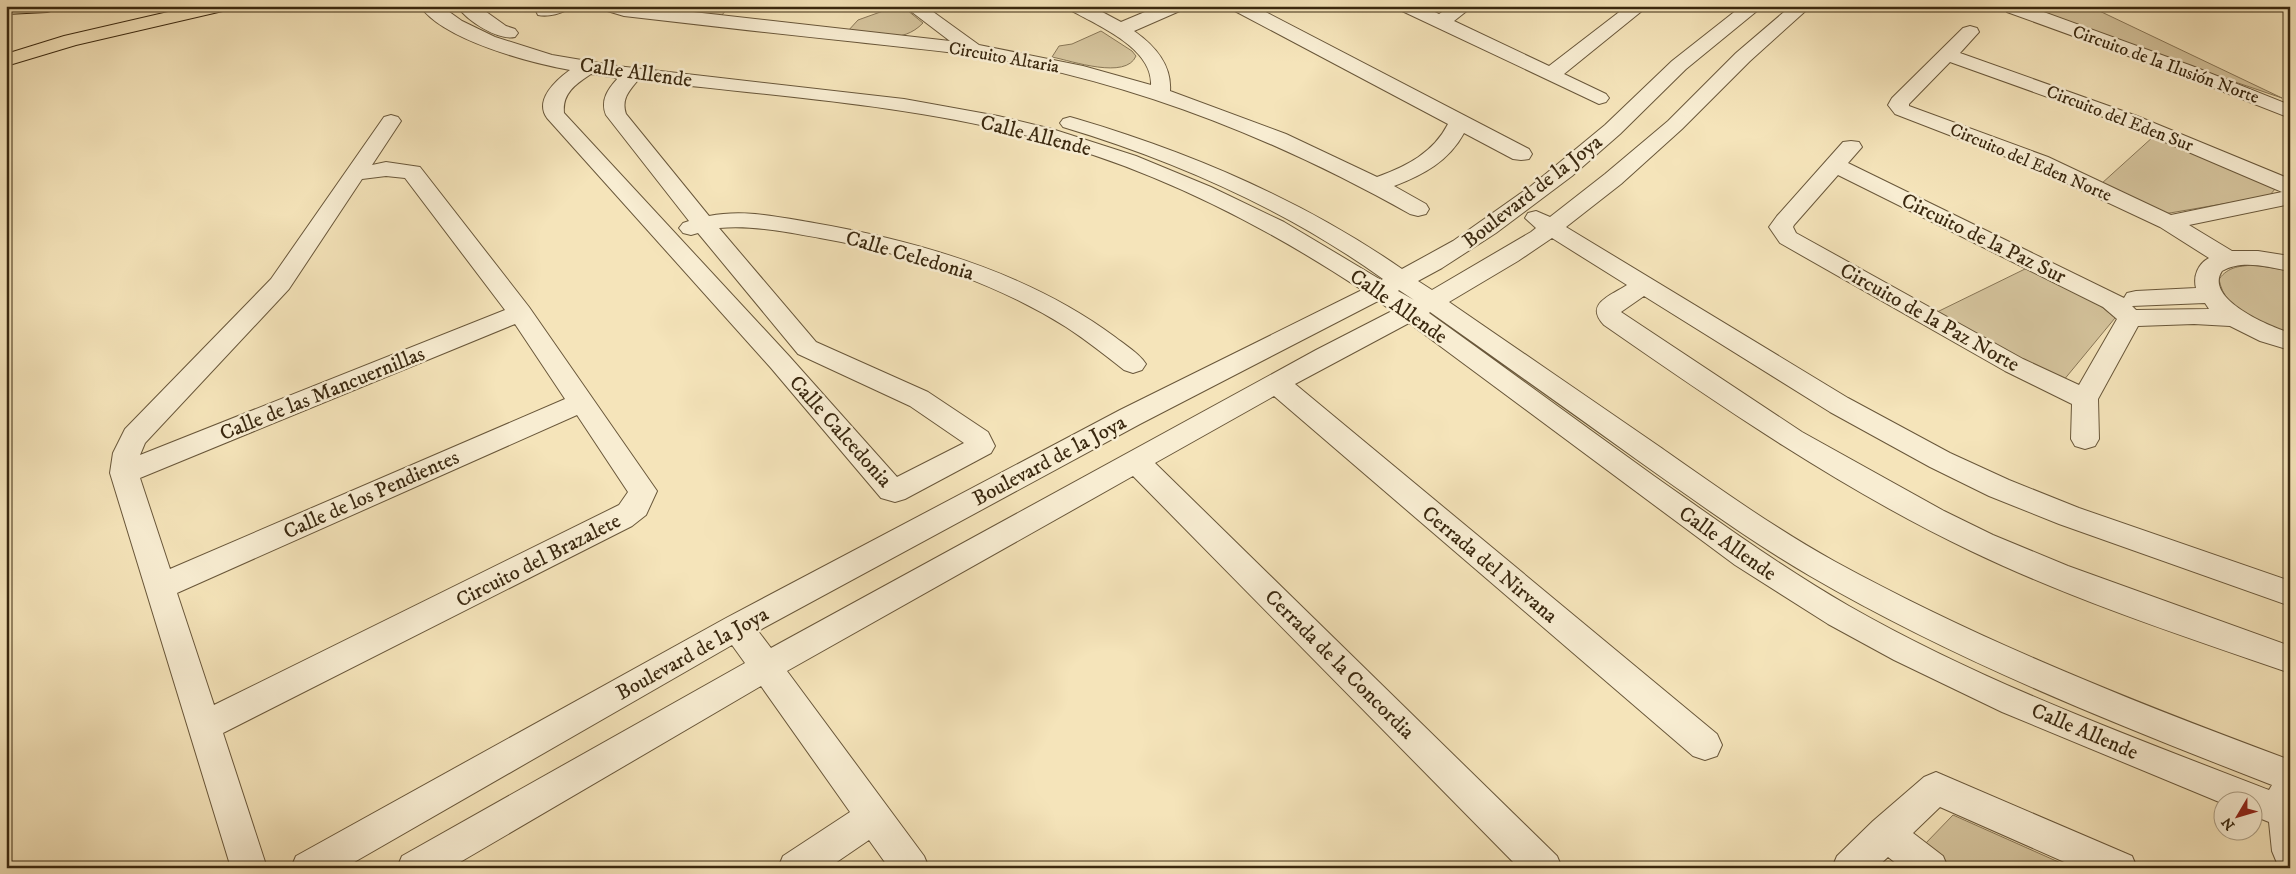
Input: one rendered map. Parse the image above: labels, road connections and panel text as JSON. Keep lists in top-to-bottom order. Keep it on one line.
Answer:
{"streets":{"street":["Circuito Altaria","Circuito de la Ilusión Norte","Calle Allende","Circuito del Eden Sur","Circuito del Eden Norte","Boulevard de la Joya","Circuito de la Paz Sur","Calle Celedonia","Circuito de la Paz Norte","Calle de las Mancuernillas","Calle Calcedonia","Calle de los Pendientes","Circuito del Brazalete","Cerrada del Nirvana","Cerrada de la Concordia"]},"crossings":[["Calle Allende","Boulevard de la Joya"],["Calle Allende","Calle Calcedonia"],["Circuito del Eden Sur","Circuito del Eden Norte"],["Boulevard de la Joya","Cerrada del Nirvana"],["Boulevard de la Joya","Cerrada de la Concordia"],["Circuito de la Paz Sur","Circuito de la Paz Norte"],["Calle Celedonia","Calle Calcedonia"],["Calle de las Mancuernillas","Circuito del Brazalete"],["Calle de los Pendientes","Circuito del Brazalete"]],"north":"bottom left"}
